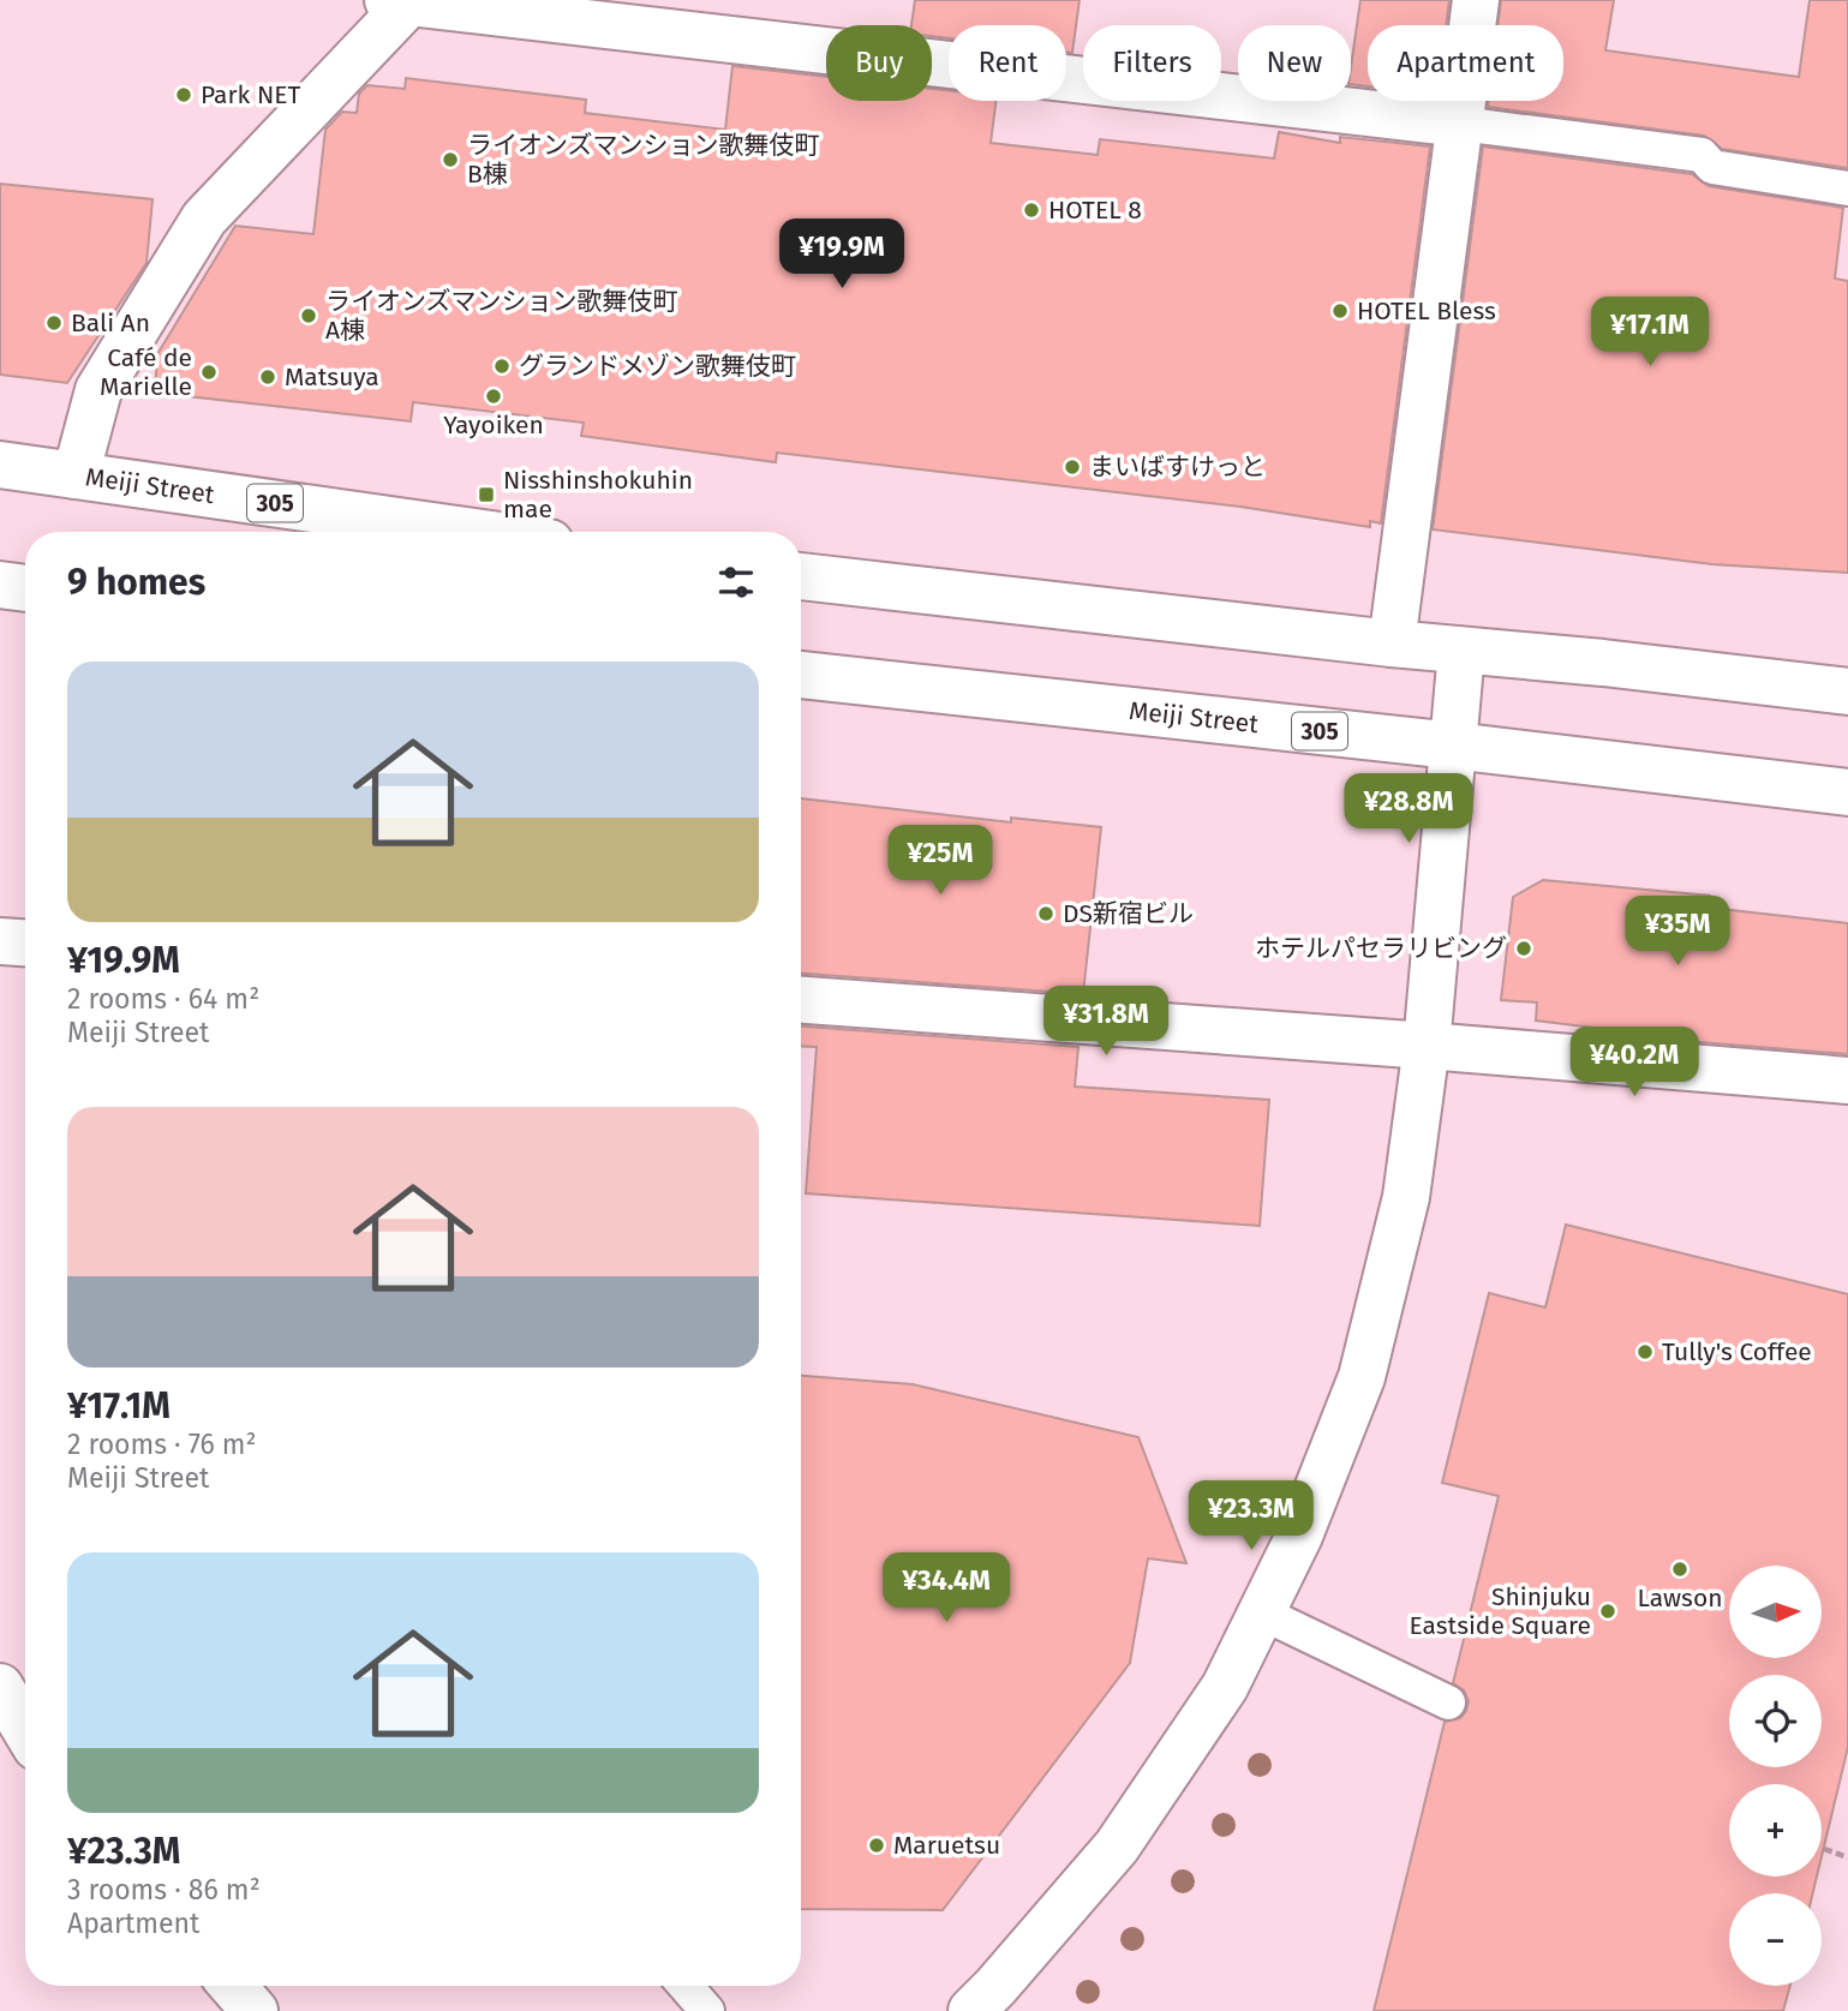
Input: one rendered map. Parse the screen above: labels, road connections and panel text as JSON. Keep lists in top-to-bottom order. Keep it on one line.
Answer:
{"streets":{"street":["Meiji Street","305"]},"places":{"other":["Park NET","ライオンズマンション歌舞伎町 B棟","HOTEL 8","HOTEL Bless","ライオンズマンション歌舞伎町 A棟","Bali An","グランドメゾン歌舞伎町","Café de Marielle","Matsuya","Yayoiken","まいばすけっと","DS新宿ビル","ホテルパセラリビング","Tully's Coffee","Lawson","Shinjuku Eastside Square","Maruetsu"],"transit":["Nisshinshokuhin mae"]},"north":"right","page":{"chip":["Buy","Rent","Filters","New","Apartment"],"price":["¥19.9M","¥17.1M","¥28.8M","¥25M","¥35M","¥31.8M","¥40.2M","¥23.3M","¥34.4M"],"heading":"9 homes","list":[{"name":"¥19.9M","note":"2 rooms · 64 m² · Meiji Street"},{"name":"¥17.1M","note":"2 rooms · 76 m² · Meiji Street"},{"name":"¥23.3M","note":"3 rooms · 86 m² · Apartment"}],"map_buttons":["+","−"]}}
